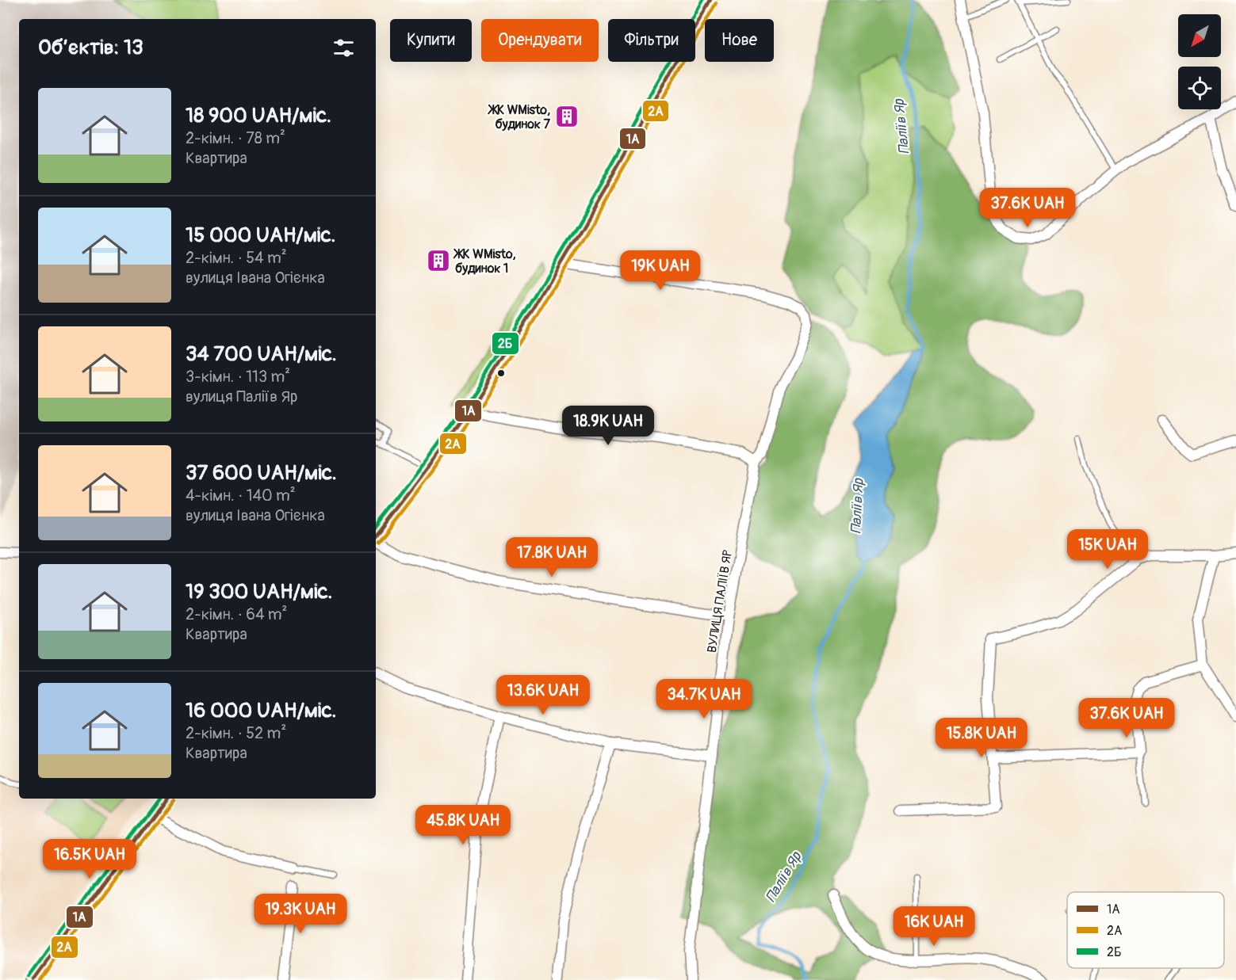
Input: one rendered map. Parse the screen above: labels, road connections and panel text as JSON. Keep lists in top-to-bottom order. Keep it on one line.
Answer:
{"streets":{"street":["ВУЛИЦЯ ПАЛІЇВ ЯР"]},"water":["Паліїв Яр"],"places":{"building":["ЖК WMisto, будинок 7","ЖК WMisto, будинок 1"]},"lines":["transit line 1А","transit line 2Б","transit line 2А"],"legend":["1А","2А","2Б"],"north":"bottom left","page":{"chip":["Купити","Орендувати","Фільтри","Нове"],"heading":"Об’єктів: 13","list":[{"name":"18 900 UAH/міс.","note":"2-кімн. · 78 m² · Квартира"},{"name":"15 000 UAH/міс.","note":"2-кімн. · 54 m² · вулиця Івана Огієнка"},{"name":"34 700 UAH/міс.","note":"3-кімн. · 113 m² · вулиця Паліїв Яр"},{"name":"37 600 UAH/міс.","note":"4-кімн. · 140 m² · вулиця Івана Огієнка"},{"name":"19 300 UAH/міс.","note":"2-кімн. · 64 m² · Квартира"},{"name":"16 000 UAH/міс.","note":"2-кімн. · 52 m² · Квартира"}],"price":["37.6K UAH","19K UAH","18.9K UAH","15K UAH","17.8K UAH","13.6K UAH","34.7K UAH","37.6K UAH","15.8K UAH","45.8K UAH","16.5K UAH","19.3K UAH","16K UAH"]}}
